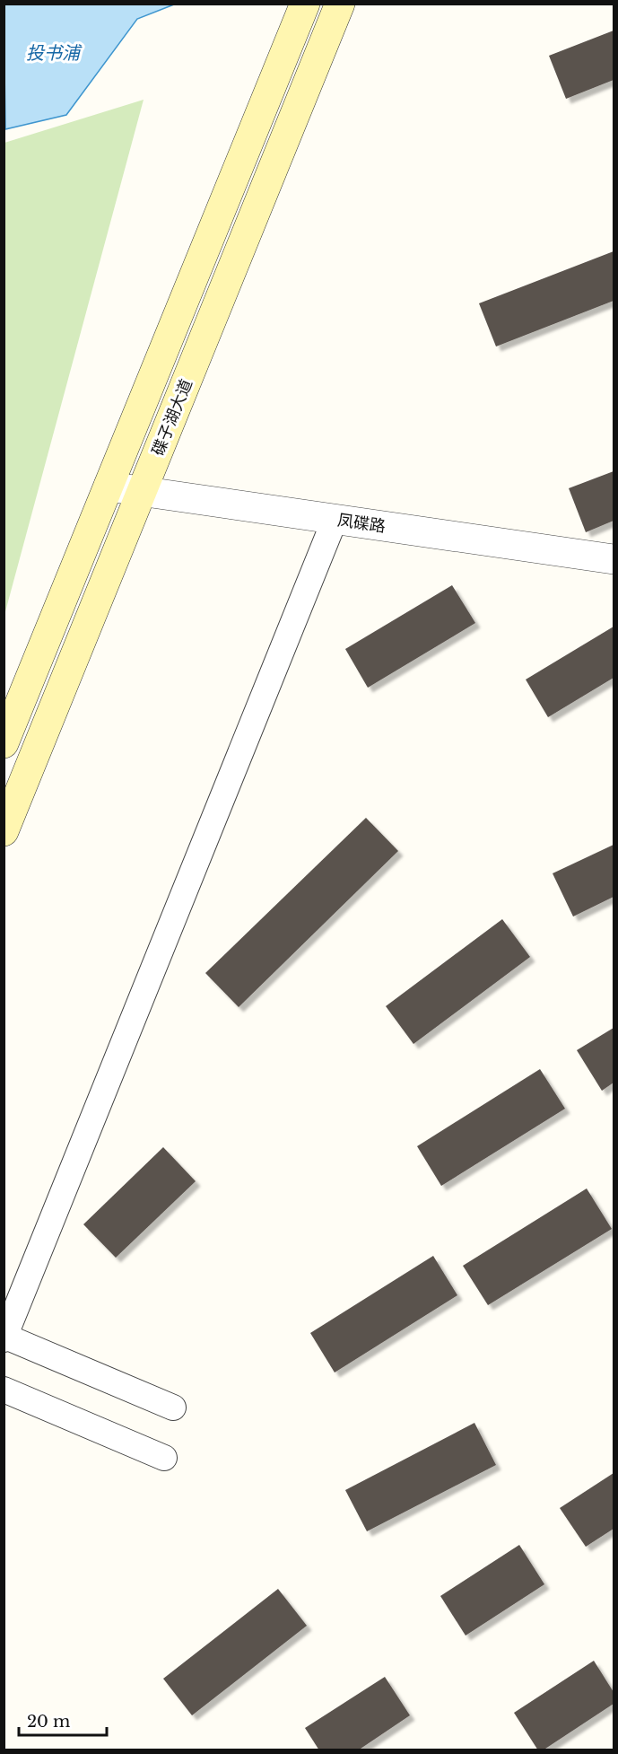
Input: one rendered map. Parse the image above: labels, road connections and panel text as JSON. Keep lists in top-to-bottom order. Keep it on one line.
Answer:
{"streets":{"main road":["碟子湖大道"],"street":["凤碟路"]},"crossings":[["碟子湖大道","凤碟路"]],"water":["投书浦"],"scale_bar":"20 m"}
